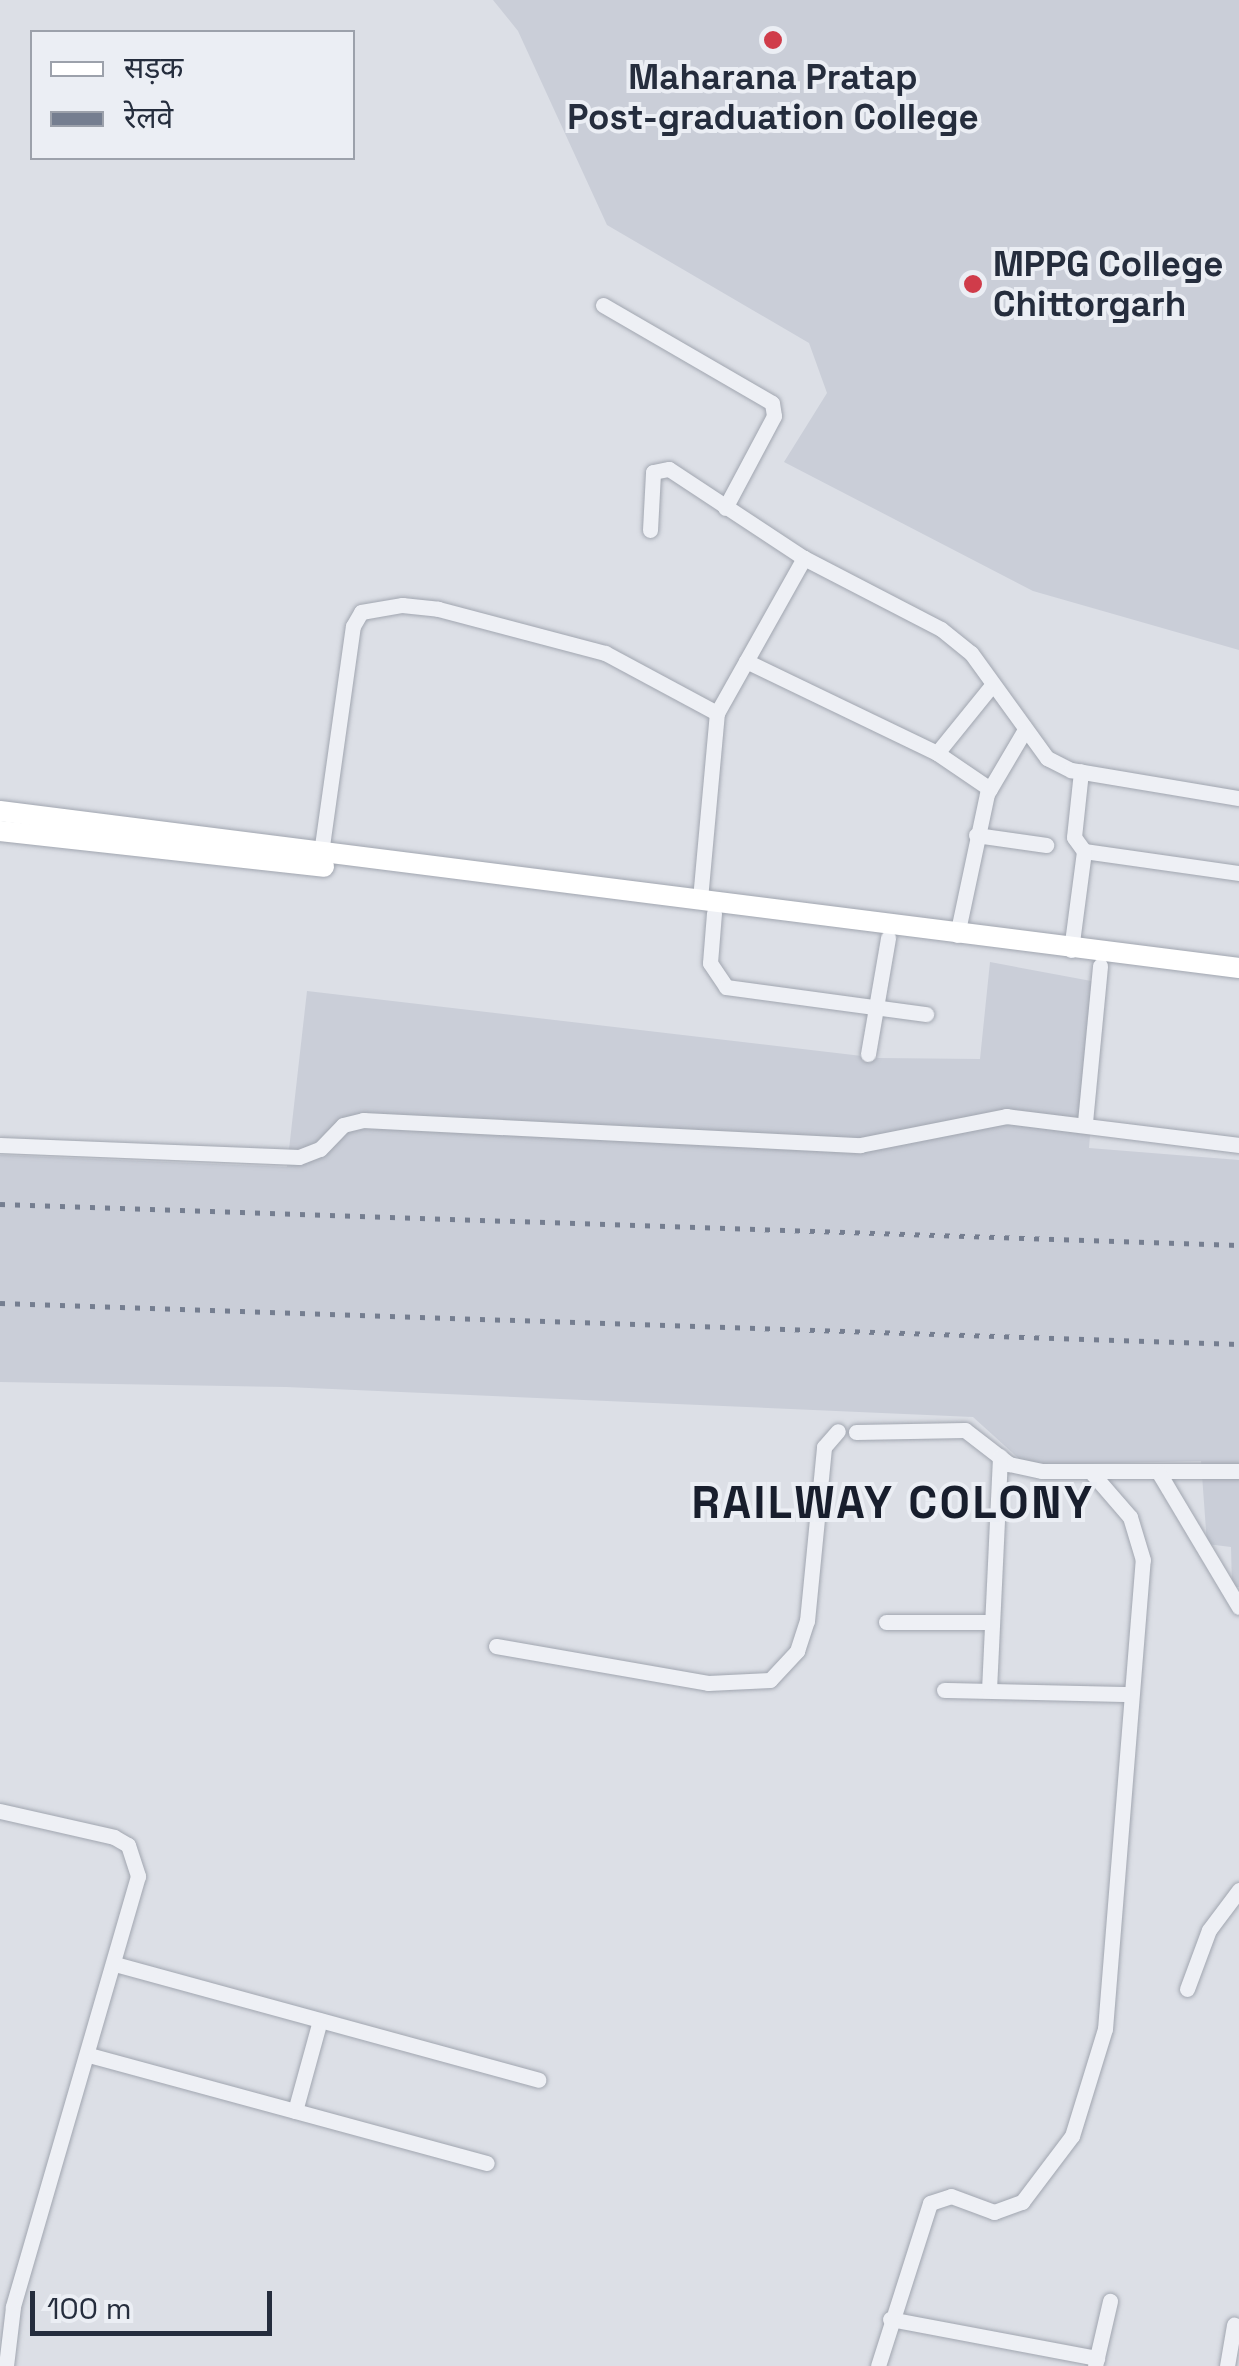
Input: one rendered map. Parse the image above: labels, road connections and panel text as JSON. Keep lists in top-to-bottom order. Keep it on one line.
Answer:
{"districts":["RAILWAY COLONY"],"places":["Maharana Pratap Post-graduation College","MPPG College Chittorgarh"],"legend":["सड़क","रेलवे"],"scale_bar":"100 m"}
